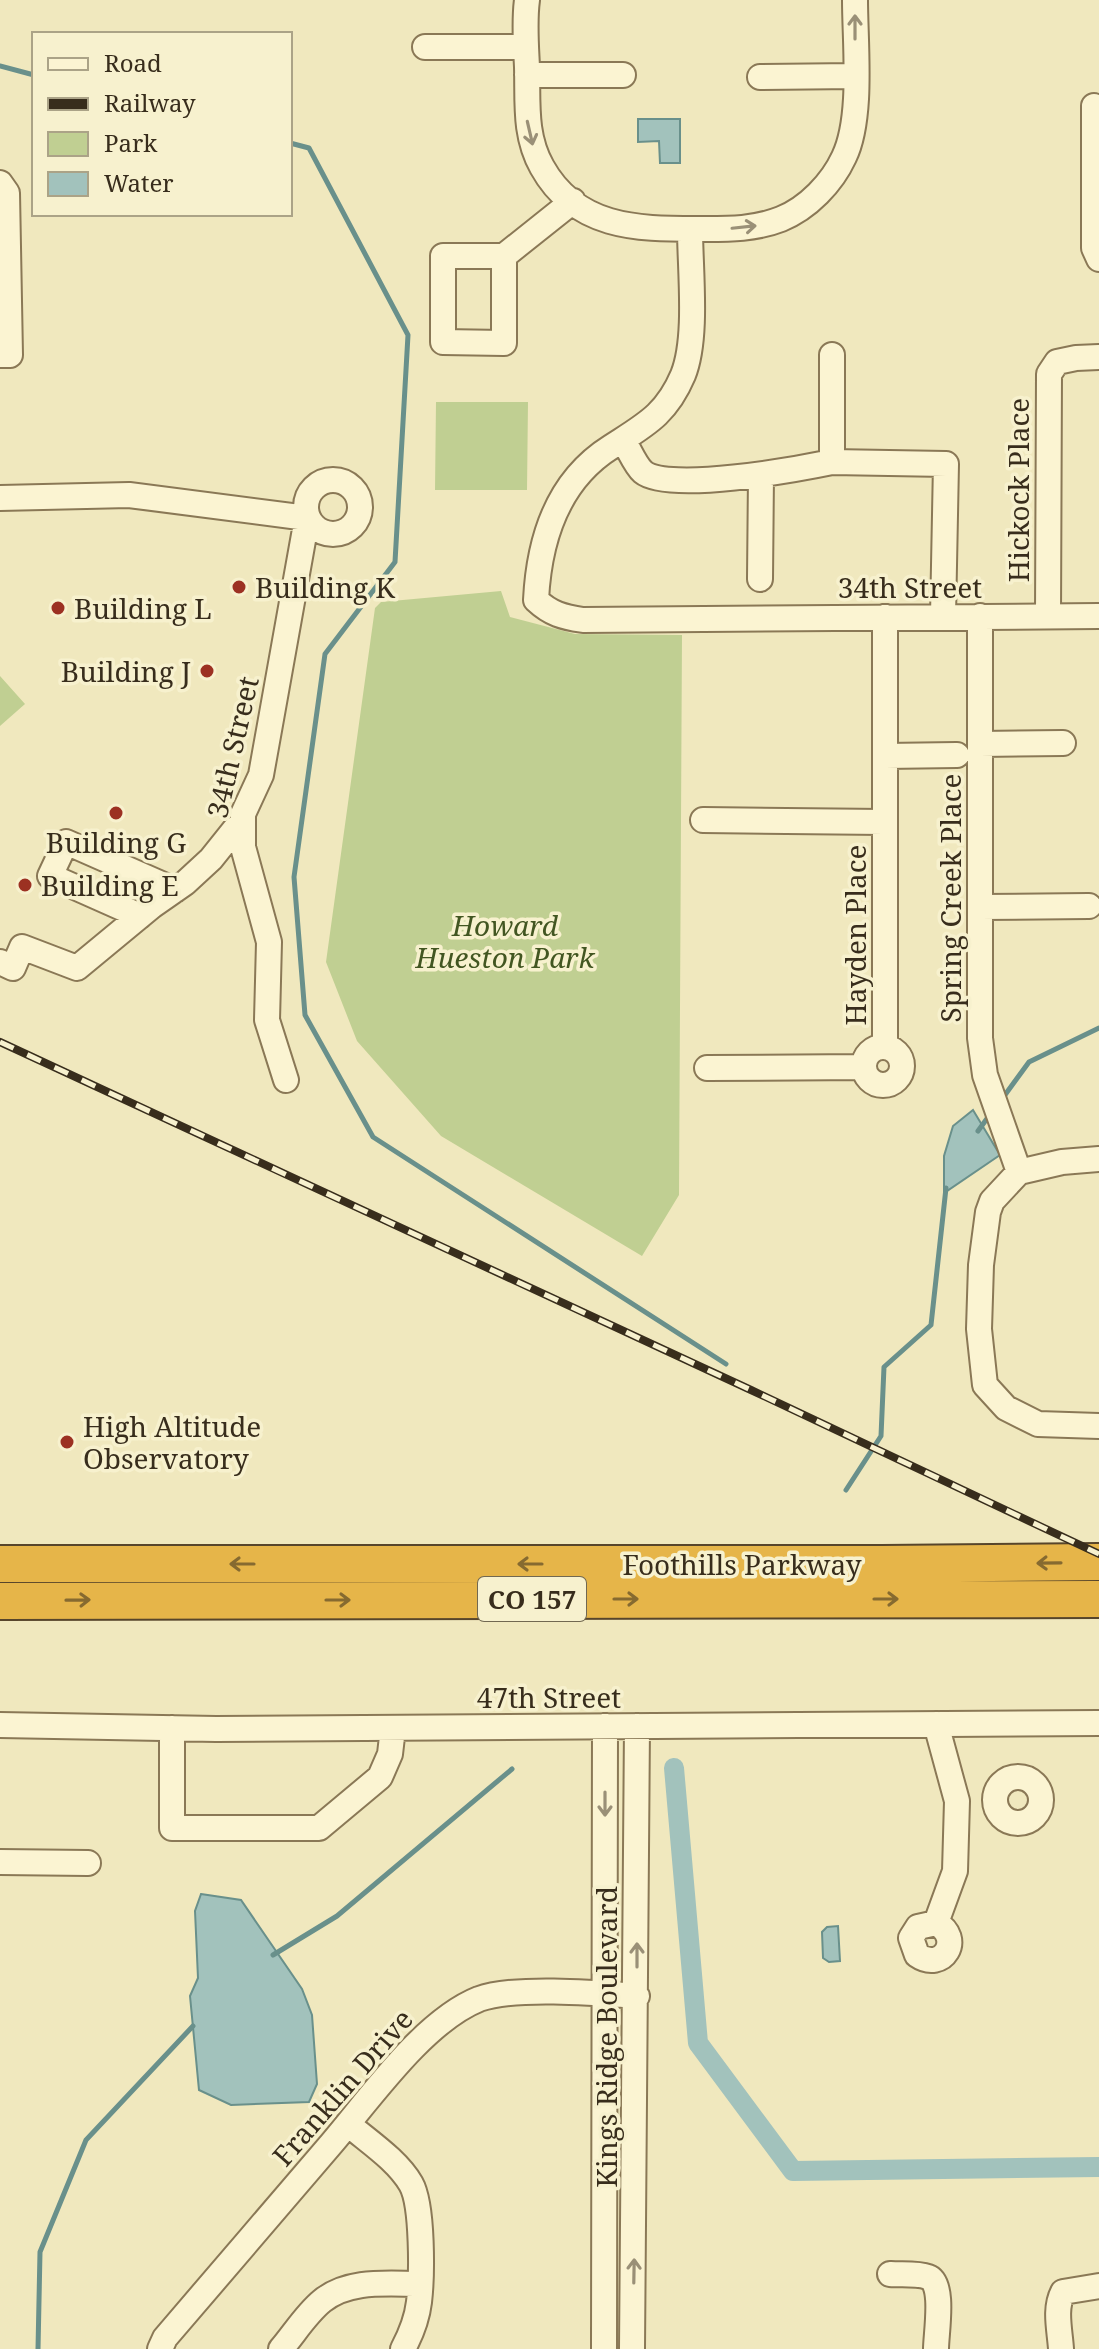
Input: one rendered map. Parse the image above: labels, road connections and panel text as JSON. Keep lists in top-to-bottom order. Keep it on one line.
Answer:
{"streets":{"highway":["Foothills Parkway","CO 157"],"street":["Hickock Place","34th Street","Spring Creek Place","Hayden Place","47th Street","Kings Ridge Boulevard","Franklin Drive"]},"crossings":[["Hickock Place","34th Street"],["34th Street","Spring Creek Place"],["34th Street","Hayden Place"],["47th Street","Kings Ridge Boulevard"],["Kings Ridge Boulevard","Franklin Drive"]],"parks":["Howard Hueston Park"],"places":["Building K","Building L","Building J","Building G","Building E","High Altitude Observatory"],"legend":["Road","Railway","Park","Water"]}
